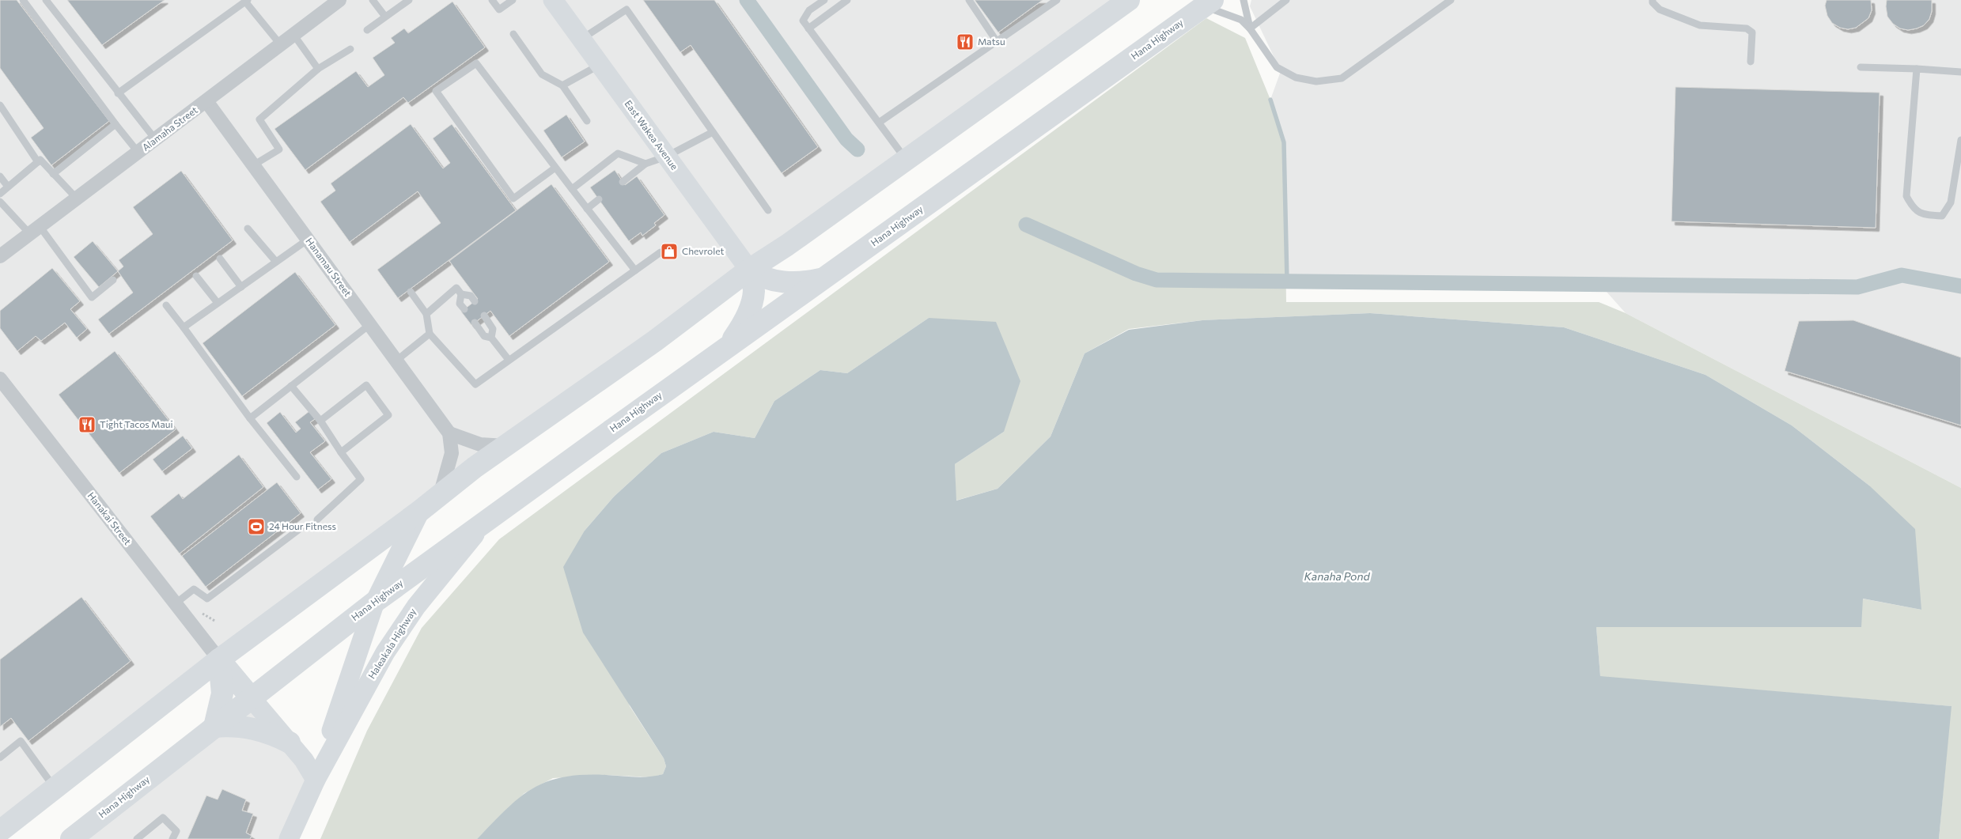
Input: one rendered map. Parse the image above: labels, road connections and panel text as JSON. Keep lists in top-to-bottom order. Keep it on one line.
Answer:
{"streets":{"main road":["Hana Highway"],"street":["Alamaha Street","East Wakea Avenue","Hanamau Street","Hanakai Street","Haleakala Highway"]},"crossings":[["Hana Highway","Haleakala Highway"],["Alamaha Street","Hanamau Street"]],"water":["Kanaha Pond"],"places":{"restaurant":["Matsu","Tight Tacos Maui"],"shop":["Chevrolet"],"sports":["24 Hour Fitness"]}}
